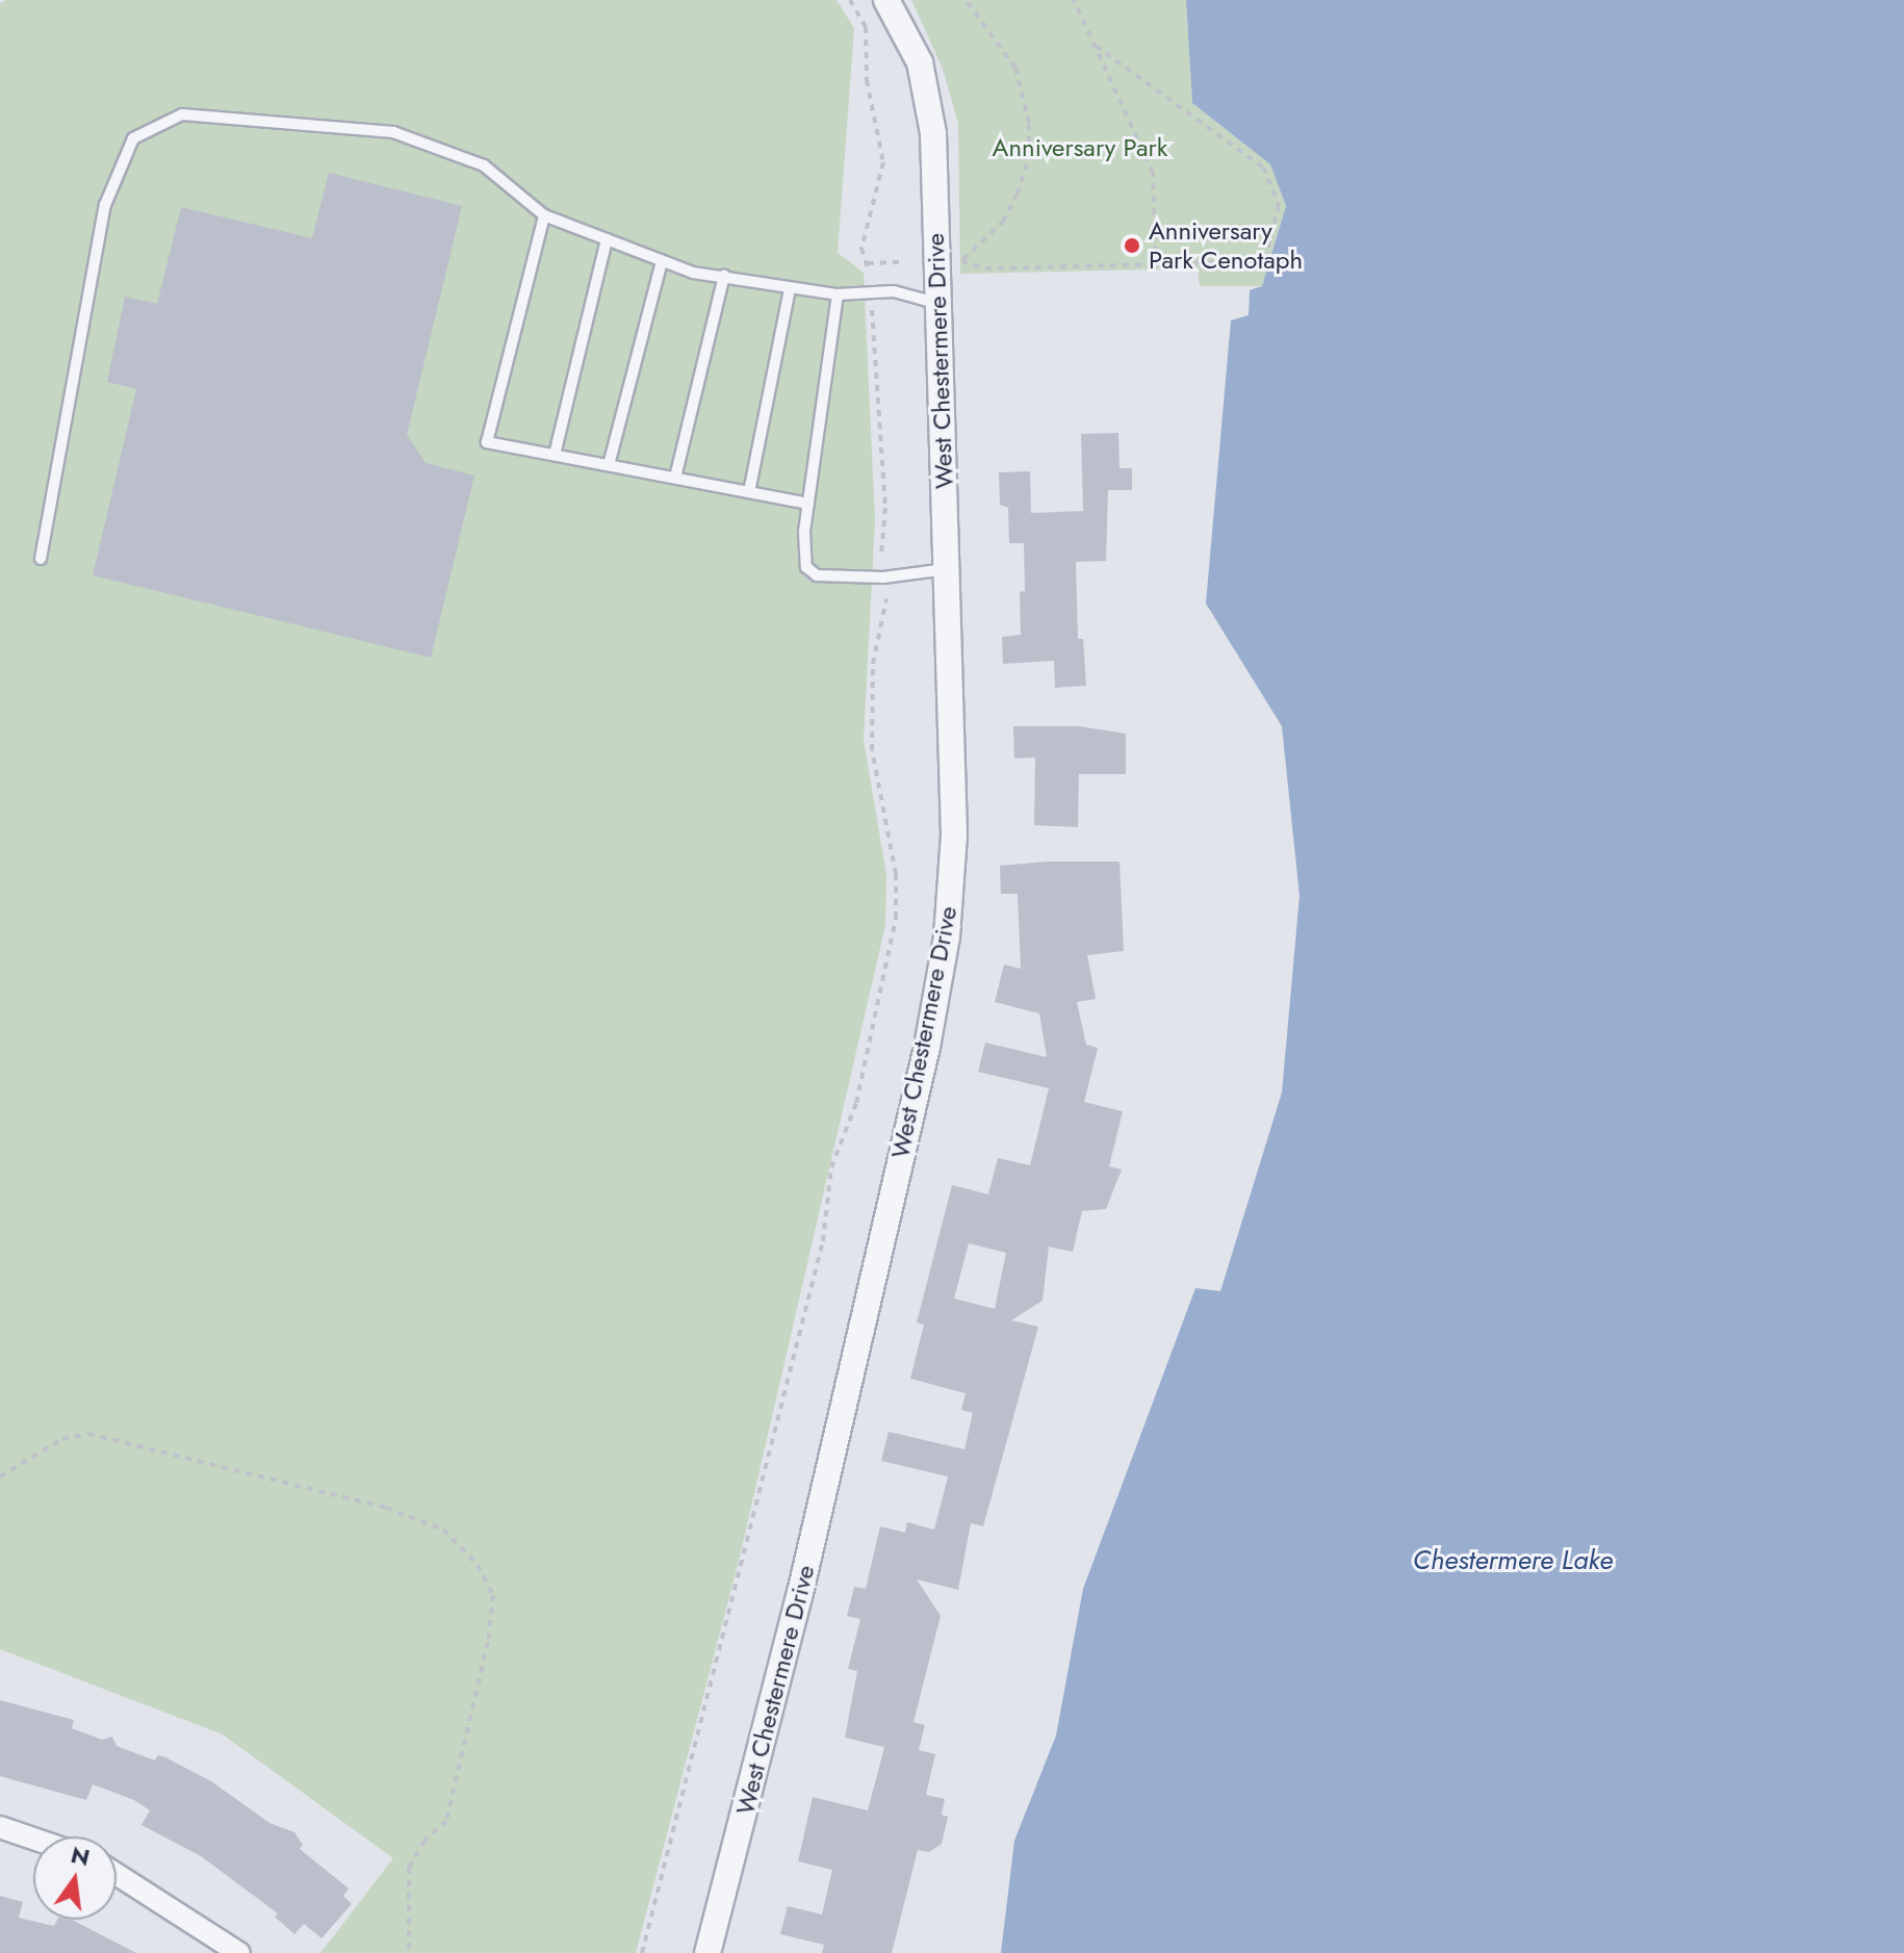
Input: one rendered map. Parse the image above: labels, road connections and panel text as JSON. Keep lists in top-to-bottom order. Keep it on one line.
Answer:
{"streets":{"street":["West Chestermere Drive"]},"water":["Chestermere Lake"],"parks":["Anniversary Park"],"places":["Anniversary Park Cenotaph"],"north":"top"}
